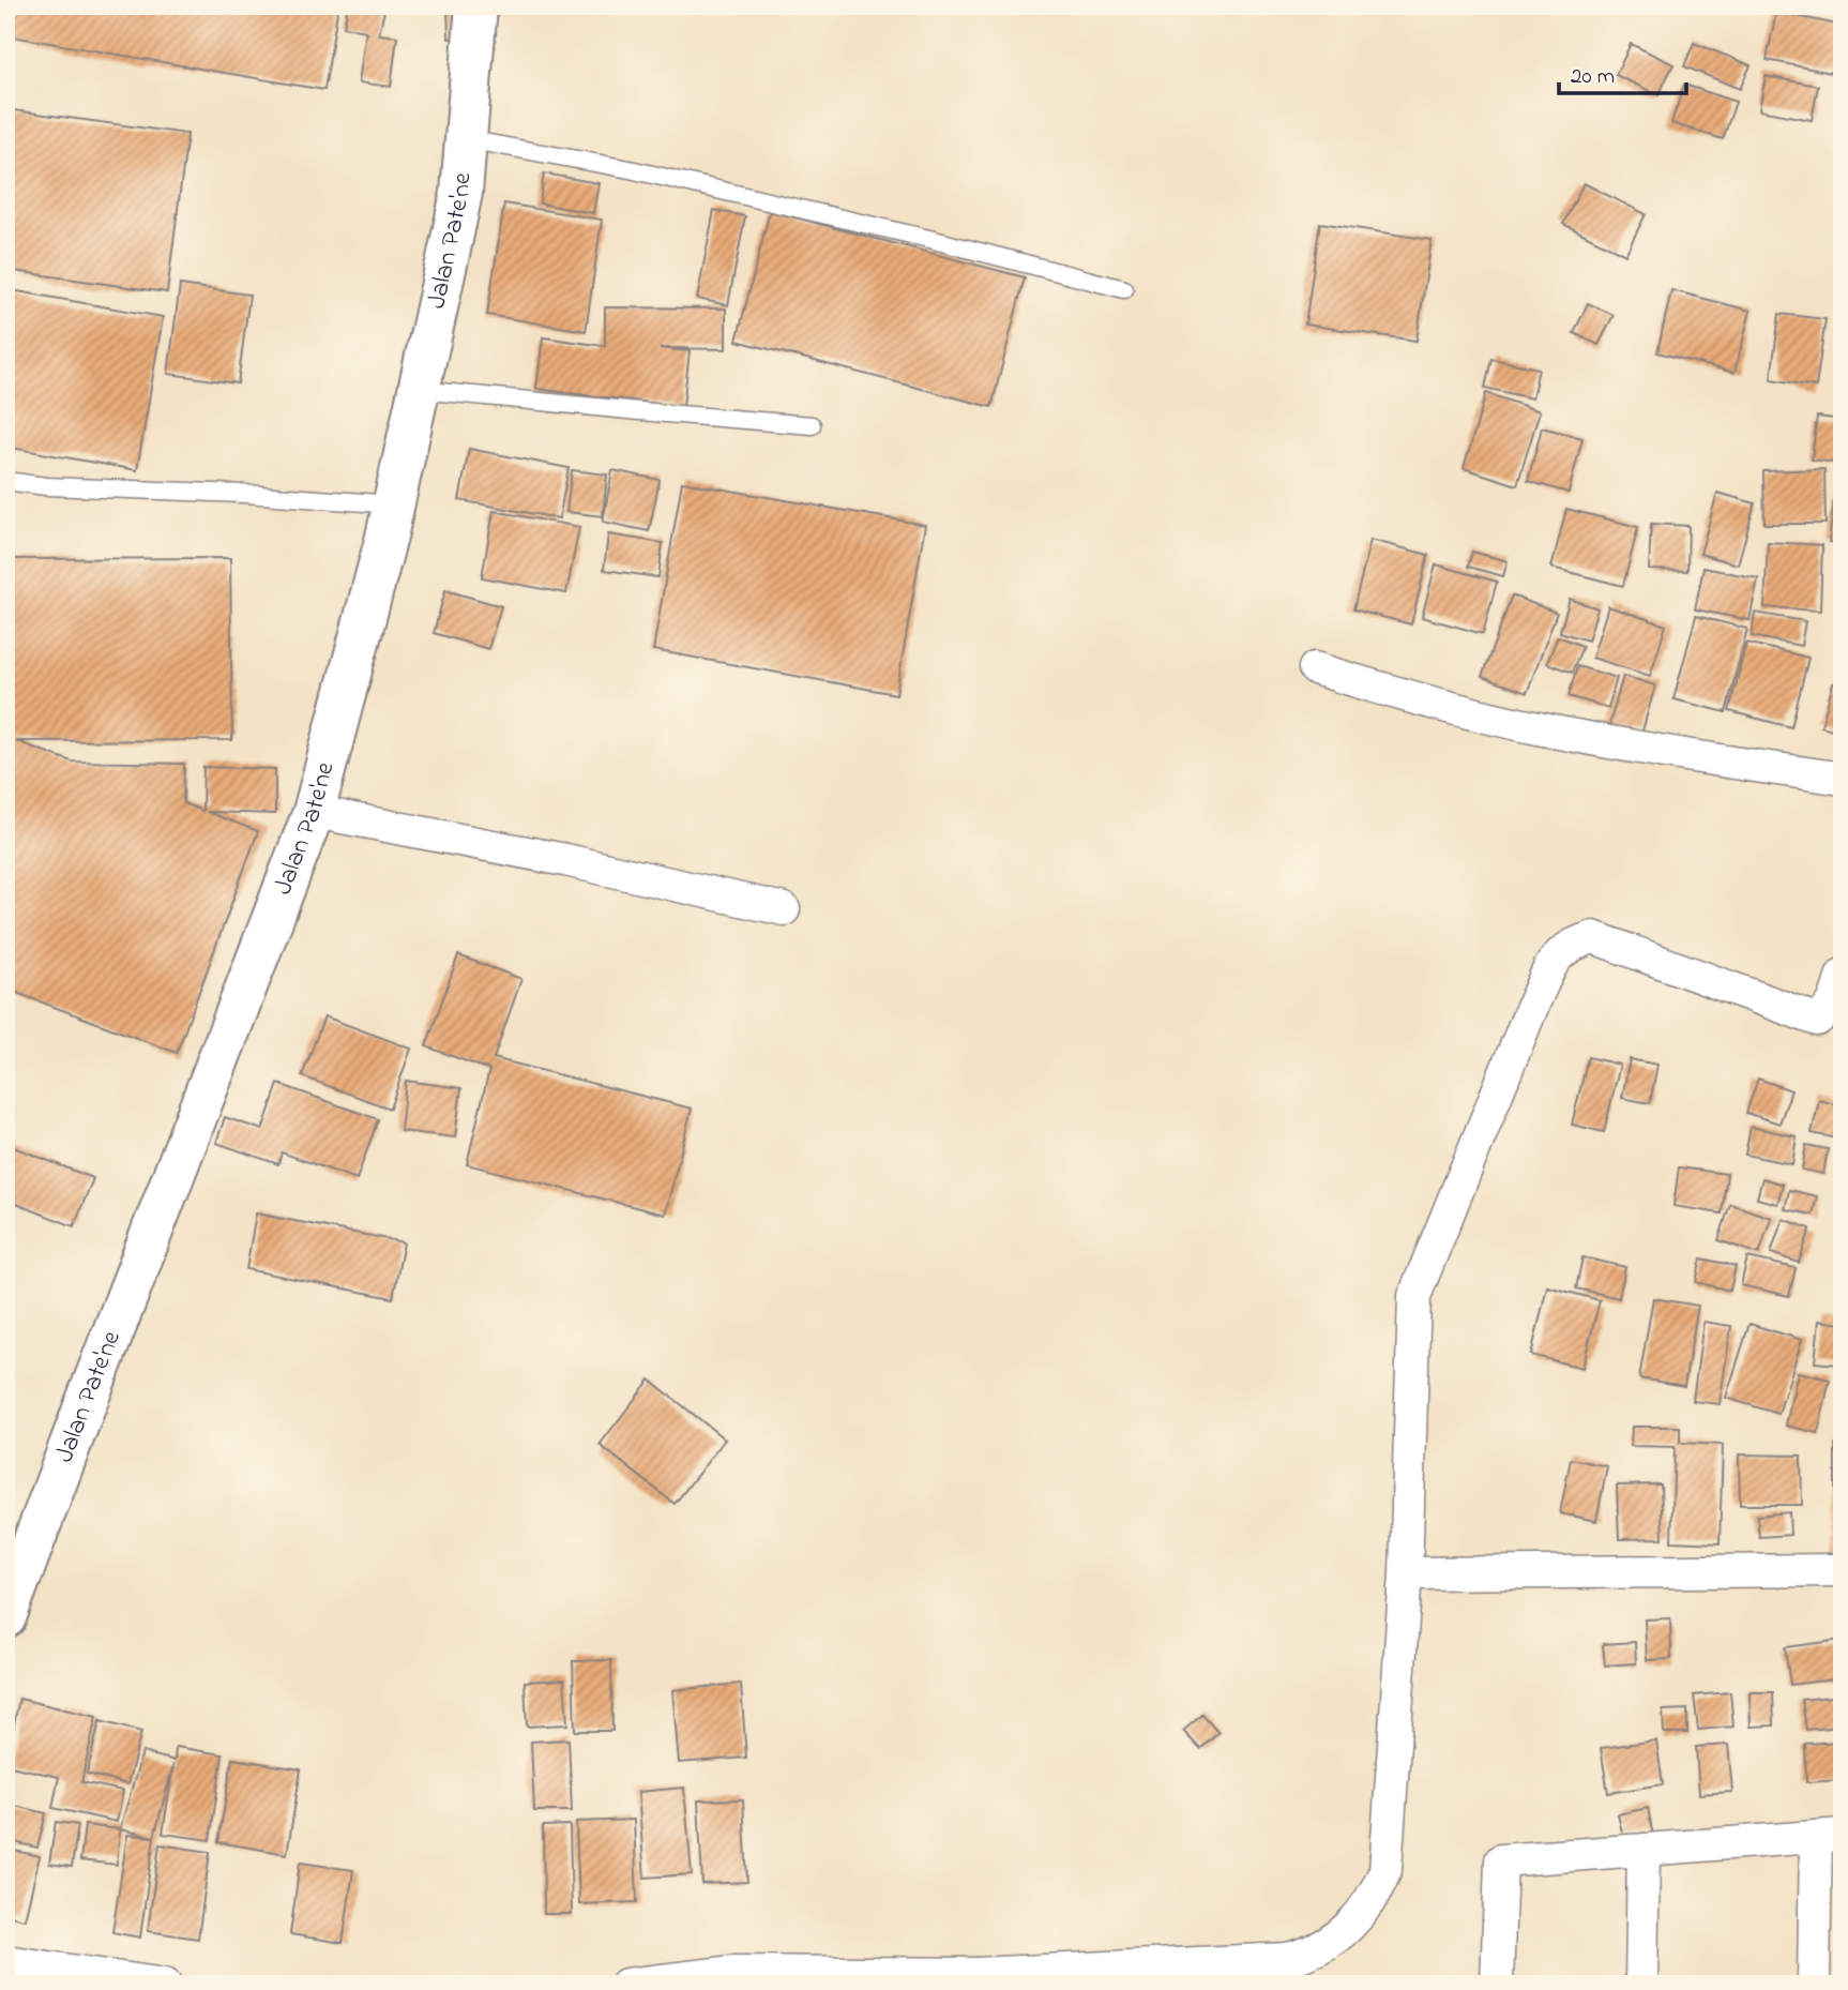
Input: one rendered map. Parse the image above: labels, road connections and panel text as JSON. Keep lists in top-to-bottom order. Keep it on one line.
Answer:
{"streets":{"street":["Jalan Pate'ne"]},"scale_bar":"20 m"}
